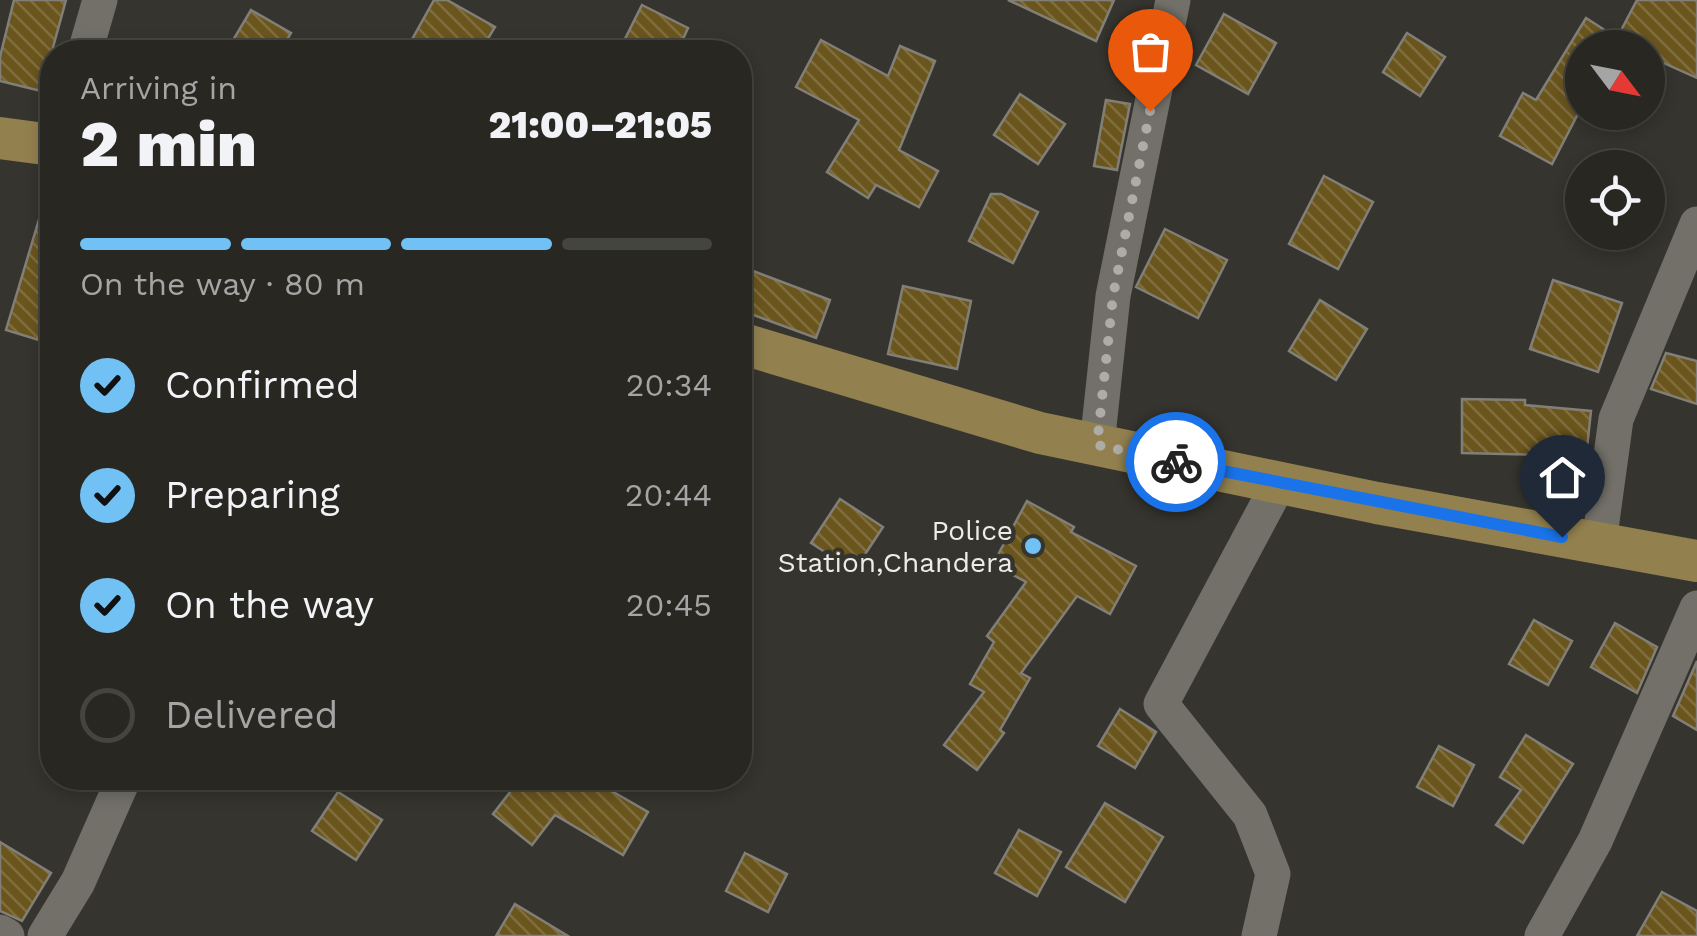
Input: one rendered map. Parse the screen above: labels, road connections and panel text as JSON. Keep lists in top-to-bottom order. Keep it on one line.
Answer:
{"places":["Police Station,Chandera"],"north":"bottom right","page":{"heading":["2 min","Arriving in","21:00–21:05"],"bar":"On the way · 80 m","list":[["Confirmed","20:34"],["Preparing","20:44"],["On the way","20:45"],"Delivered"]}}
